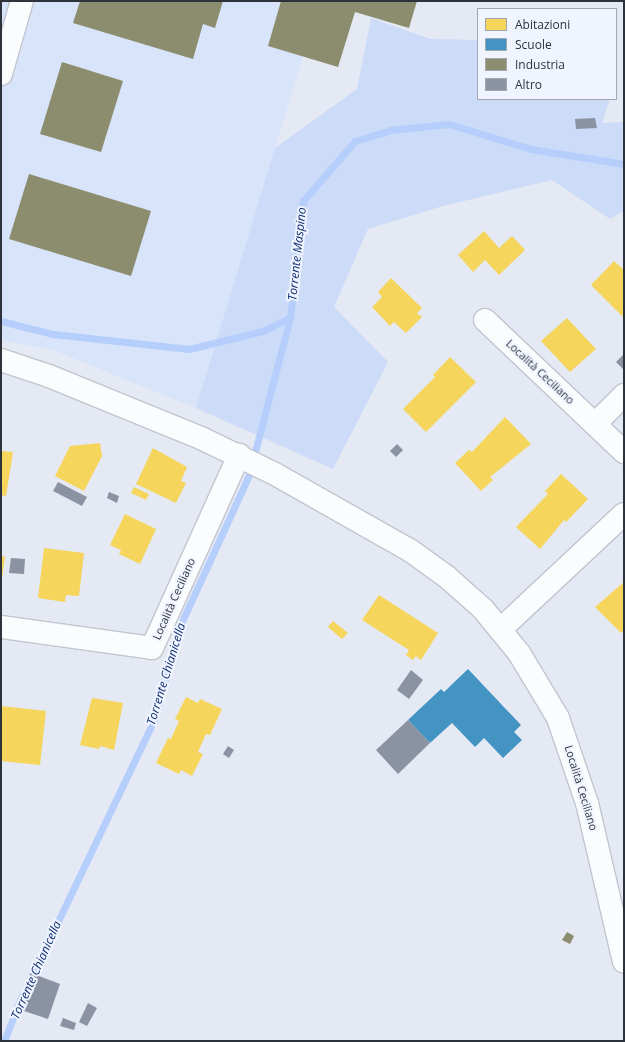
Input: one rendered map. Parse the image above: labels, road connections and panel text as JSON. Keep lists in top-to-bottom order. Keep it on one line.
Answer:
{"streets":{"street":["Località Ceciliano"]},"water":["Torrente Maspino","Torrente Chianicella"],"legend":["Abitazioni","Scuole","Industria","Altro"]}
